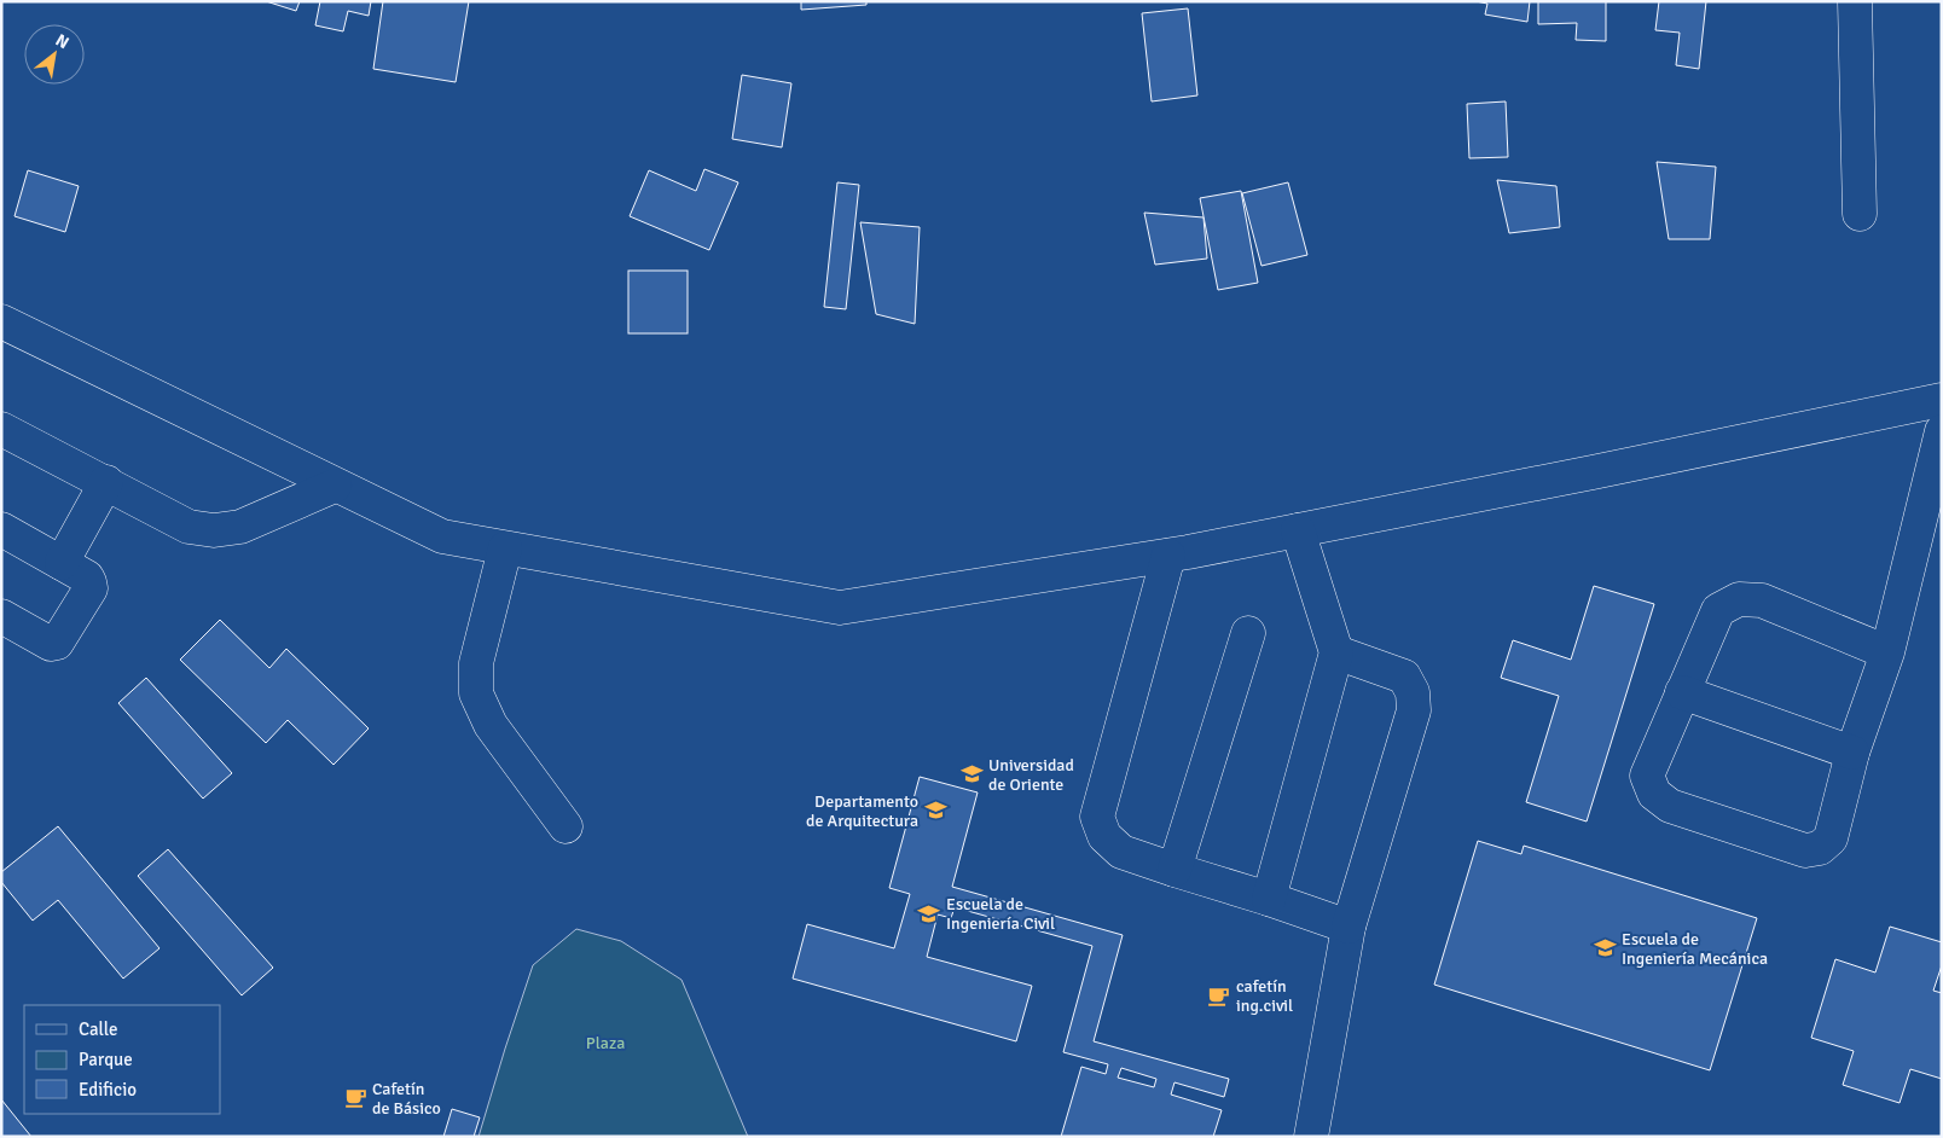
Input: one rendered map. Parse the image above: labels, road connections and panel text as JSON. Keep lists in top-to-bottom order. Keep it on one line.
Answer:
{"parks":["Plaza"],"places":{"school or university":["Universidad de Oriente","Departamento de Arquitectura","Escuela de Ingeniería Civil","Escuela de Ingeniería Mecánica"],"cafe":["cafetín ing.civil","Cafetín de Básico"]},"legend":["Calle","Parque","Edificio"],"north":"top right"}
